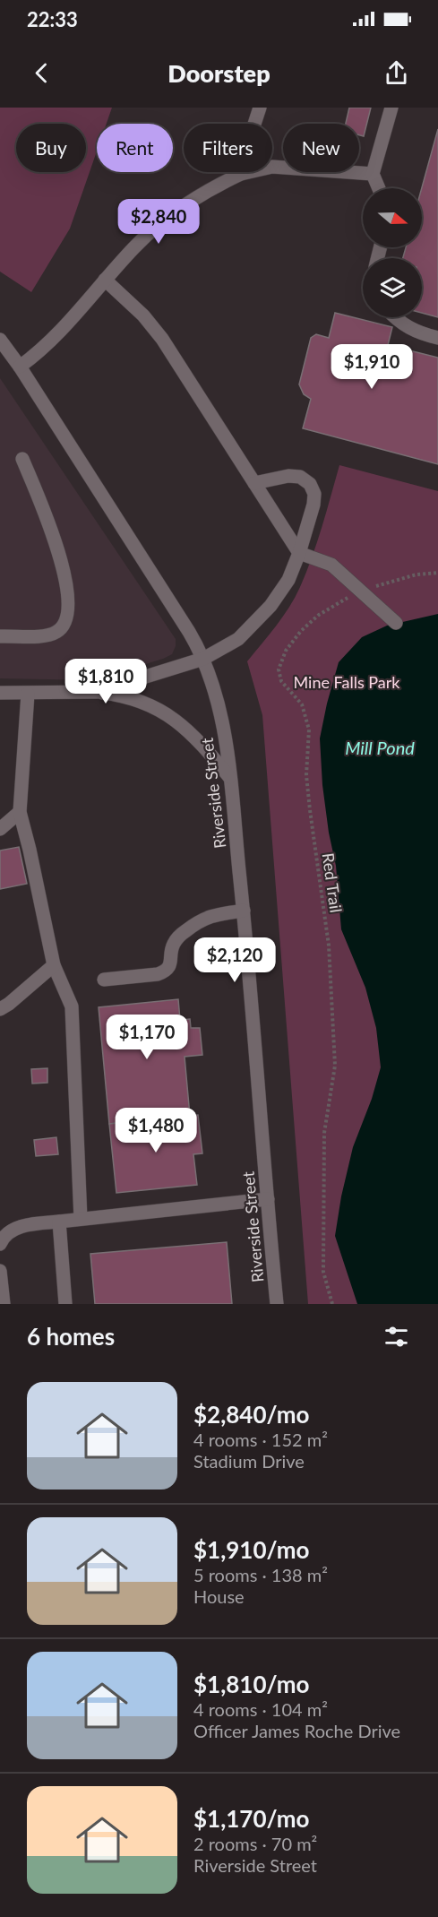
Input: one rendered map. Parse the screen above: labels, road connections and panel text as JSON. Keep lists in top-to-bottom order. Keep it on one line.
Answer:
{"streets":{"street":["Riverside Street"],"path":["Red Trail"]},"water":["Mill Pond"],"parks":["Mine Falls Park"],"north":"right","page":{"status":"22:33","header":"Doorstep","chip":["Buy","Rent","Filters","New"],"price":["$2,840","$1,910","$1,810","$2,120","$1,170","$1,480"],"heading":"6 homes","list":[{"name":"$2,840/mo","note":"4 rooms · 152 m² · Stadium Drive"},{"name":"$1,910/mo","note":"5 rooms · 138 m² · House"},{"name":"$1,810/mo","note":"4 rooms · 104 m² · Officer James Roche Drive"},{"name":"$1,170/mo","note":"2 rooms · 70 m² · Riverside Street"}]}}
